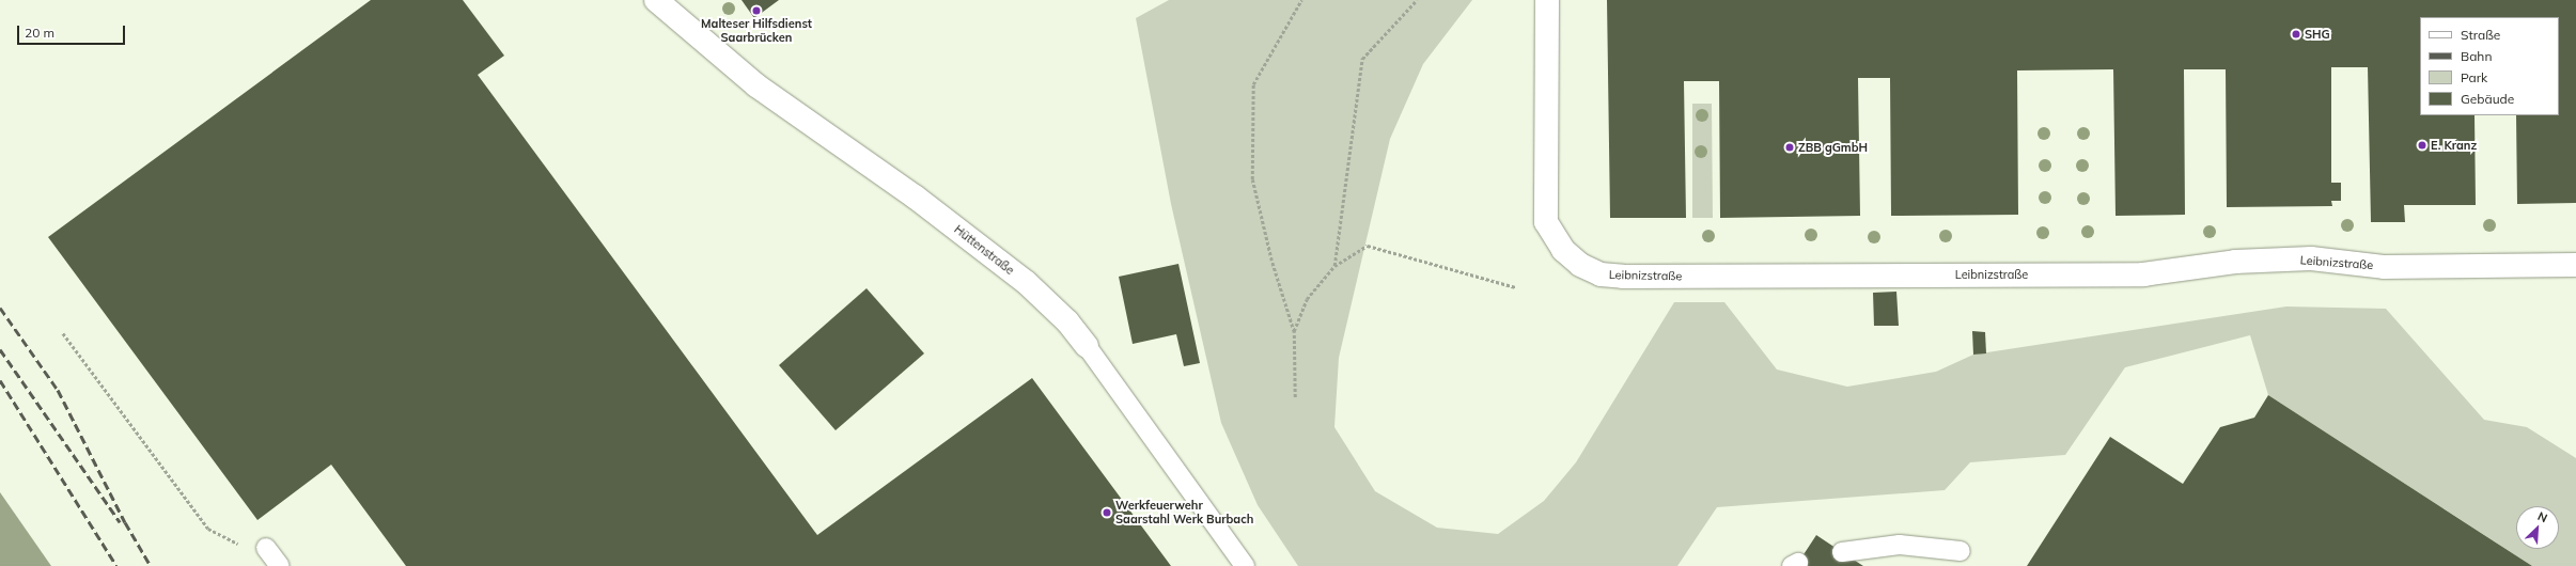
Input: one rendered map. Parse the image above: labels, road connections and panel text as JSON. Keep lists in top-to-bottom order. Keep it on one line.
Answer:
{"streets":{"street":["Hüttenstraße","Leibnizstraße"]},"places":["Malteser Hilfsdienst Saarbrücken","SHG","E. Kranz","ZBB gGmbH","Werkfeuerwehr Saarstahl Werk Burbach"],"legend":["Straße","Bahn","Park","Gebäude"],"scale_bar":"20 m","north":"top right"}
